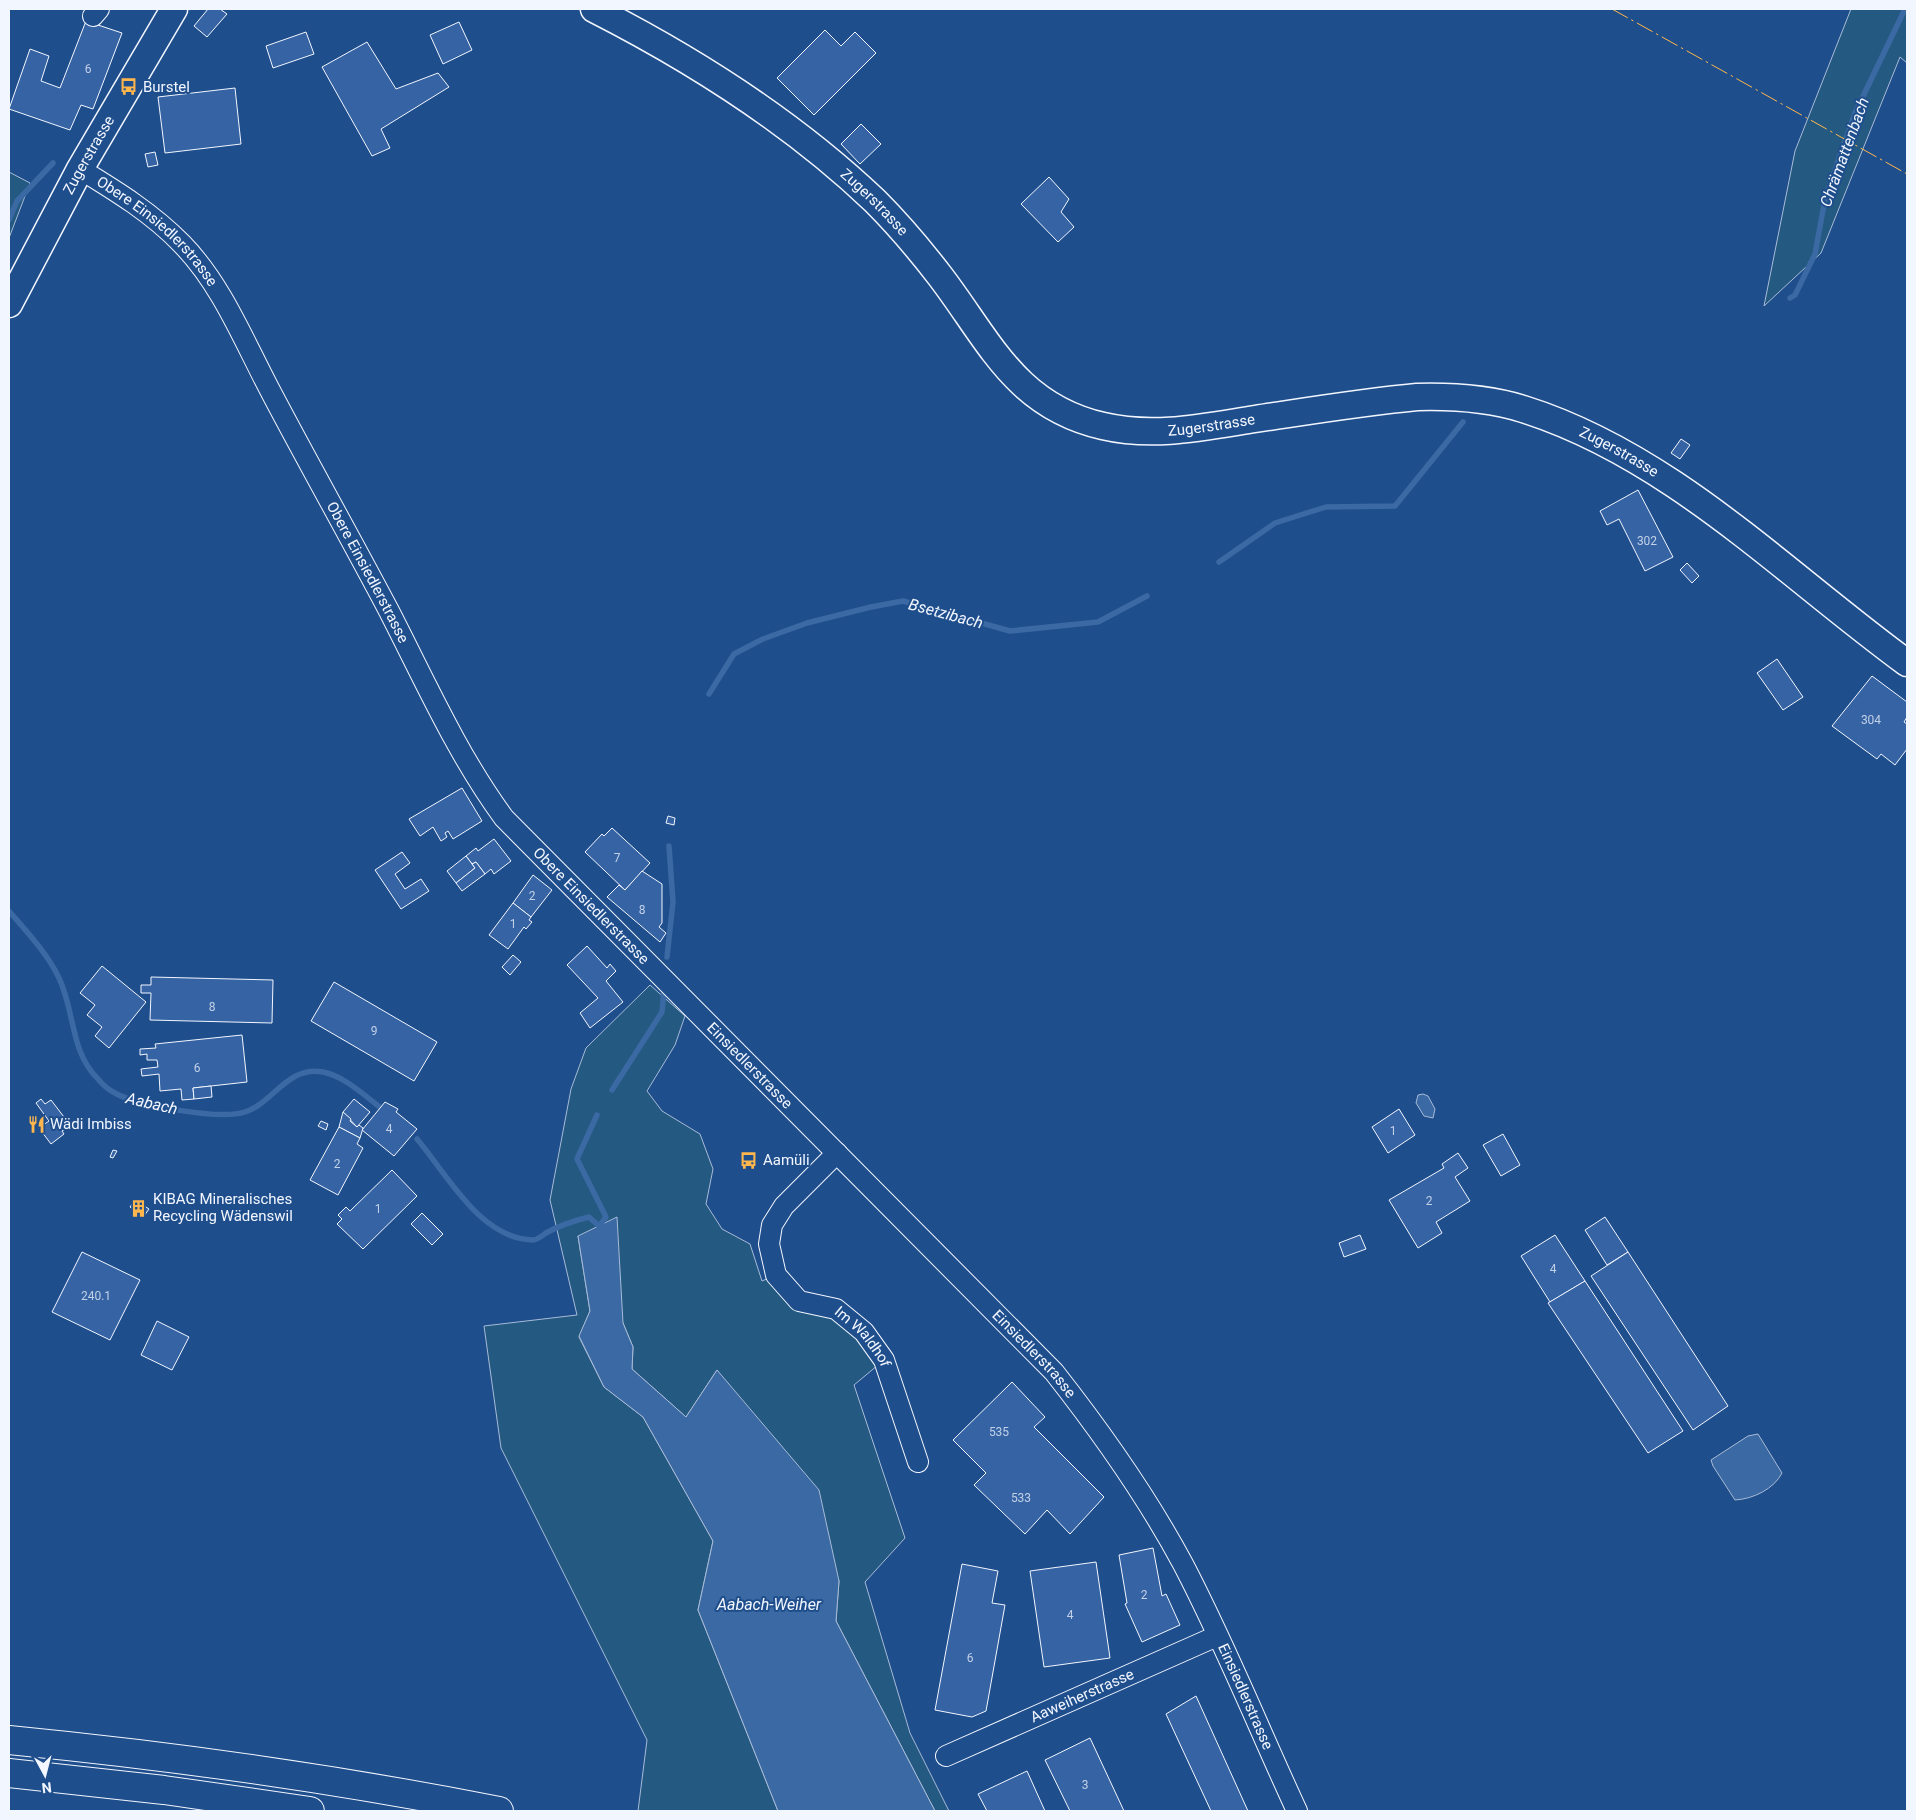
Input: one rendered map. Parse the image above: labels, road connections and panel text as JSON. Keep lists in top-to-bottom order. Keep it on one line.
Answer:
{"streets":{"main road":["Zugerstrasse"],"street":["Obere Einsiedlerstrasse","Einsiedlerstrasse","Im Waldhof","Aaweiherstrasse"]},"crossings":[["Zugerstrasse","Obere Einsiedlerstrasse"],["Obere Einsiedlerstrasse","Einsiedlerstrasse"],["Einsiedlerstrasse","Im Waldhof"],["Einsiedlerstrasse","Aaweiherstrasse"]],"water":["Chrämattenbach","Bsetzibach","Aabach","Aabach-Weiher"],"places":{"bus stop":["Burstel","Aamüli"],"restaurant":["Wädi Imbiss"],"building":["KIBAG Mineralisches Recycling Wädenswil"]},"house_numbers":["6","302","304","7","2","8","1","8","9","6","4","1","2","2","1","4","240.1","535","533","2","4","6","3"],"north":"bottom"}
